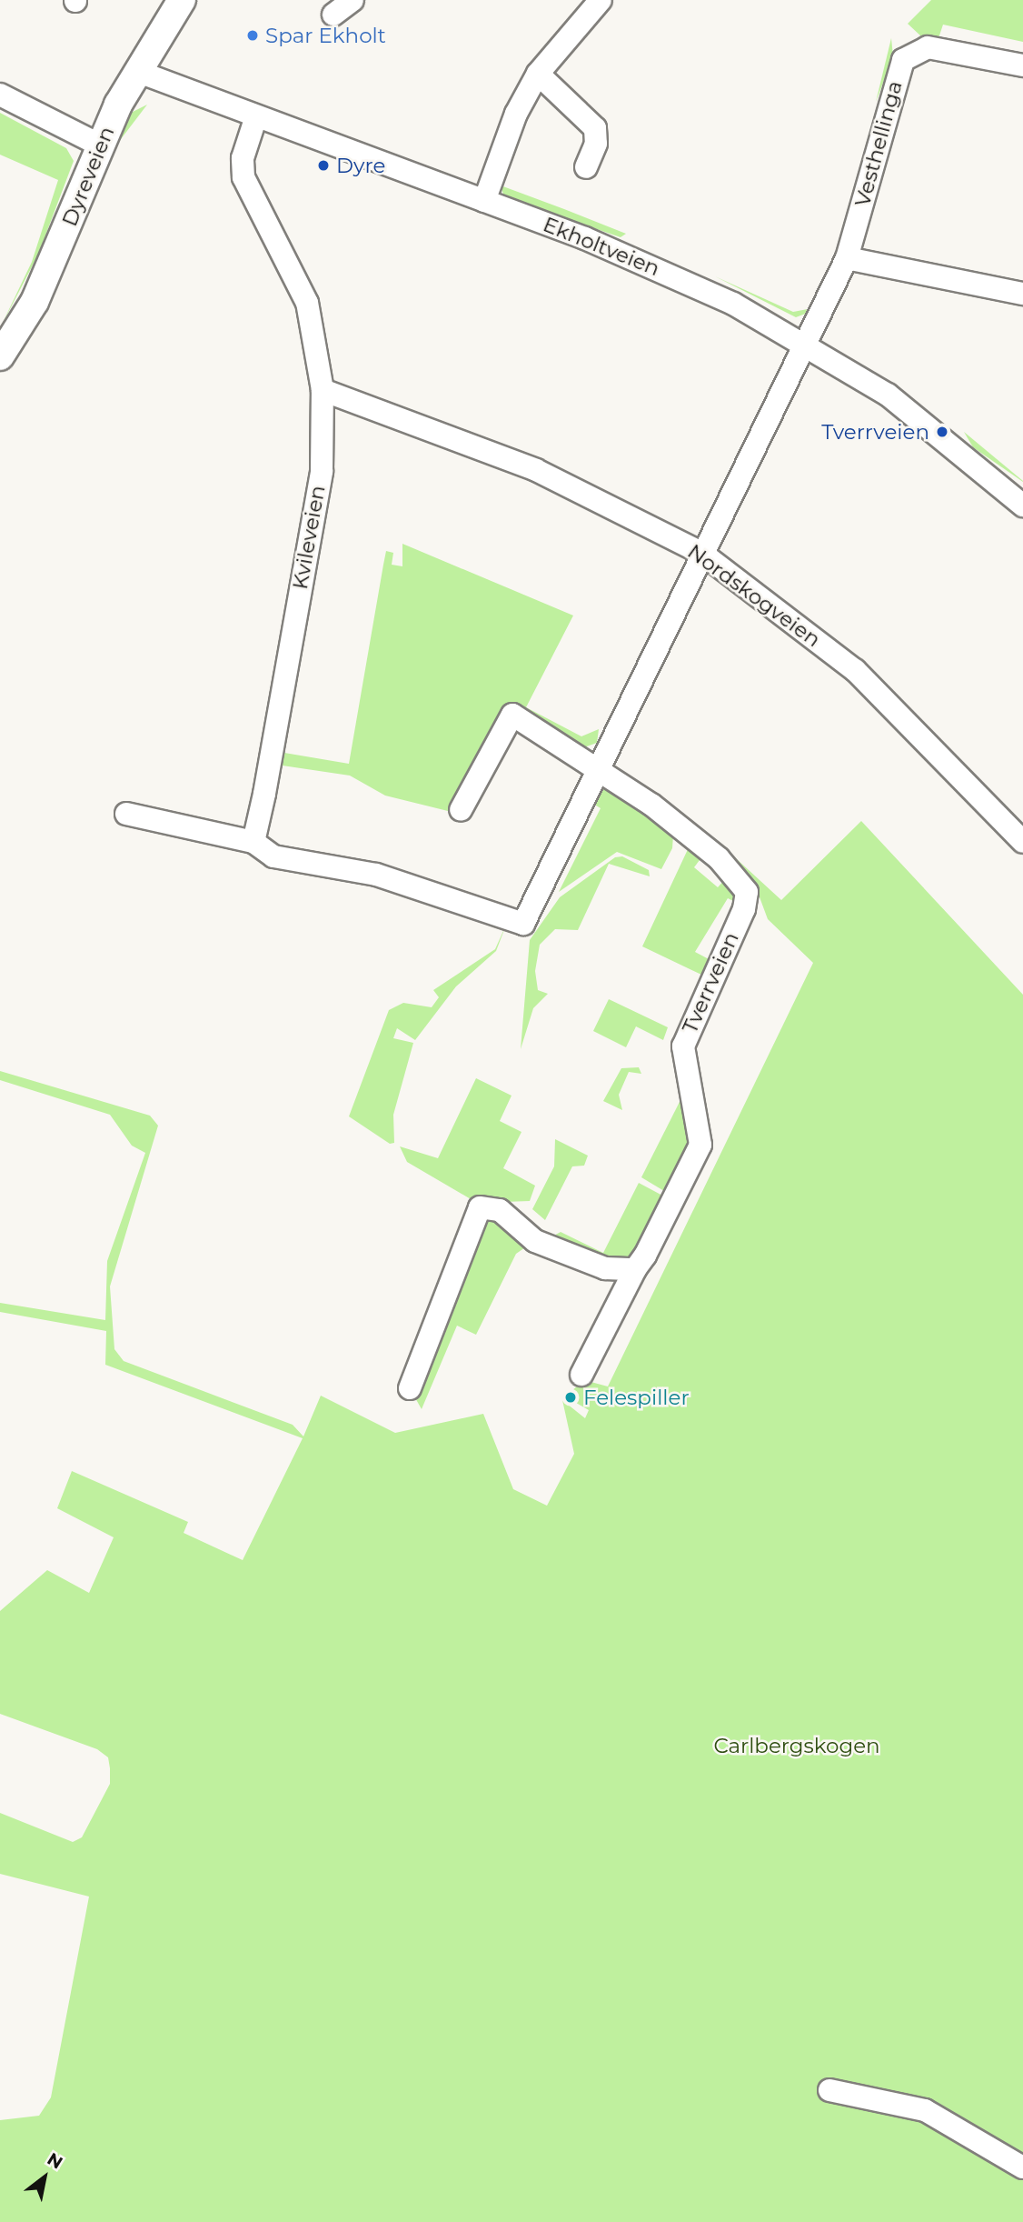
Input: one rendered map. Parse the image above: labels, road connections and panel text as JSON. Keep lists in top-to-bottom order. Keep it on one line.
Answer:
{"streets":{"main road":["Dyreveien"],"street":["Vesthellinga","Ekholtveien","Kvileveien","Nordskogveien","Tverrveien"]},"crossings":[["Vesthellinga","Ekholtveien"],["Dyreveien","Ekholtveien"],["Ekholtveien","Kvileveien"],["Kvileveien","Nordskogveien"]],"parks":["Carlbergskogen"],"places":["Spar Ekholt","Dyre","Tverrveien","Felespiller"],"north":"top right"}
